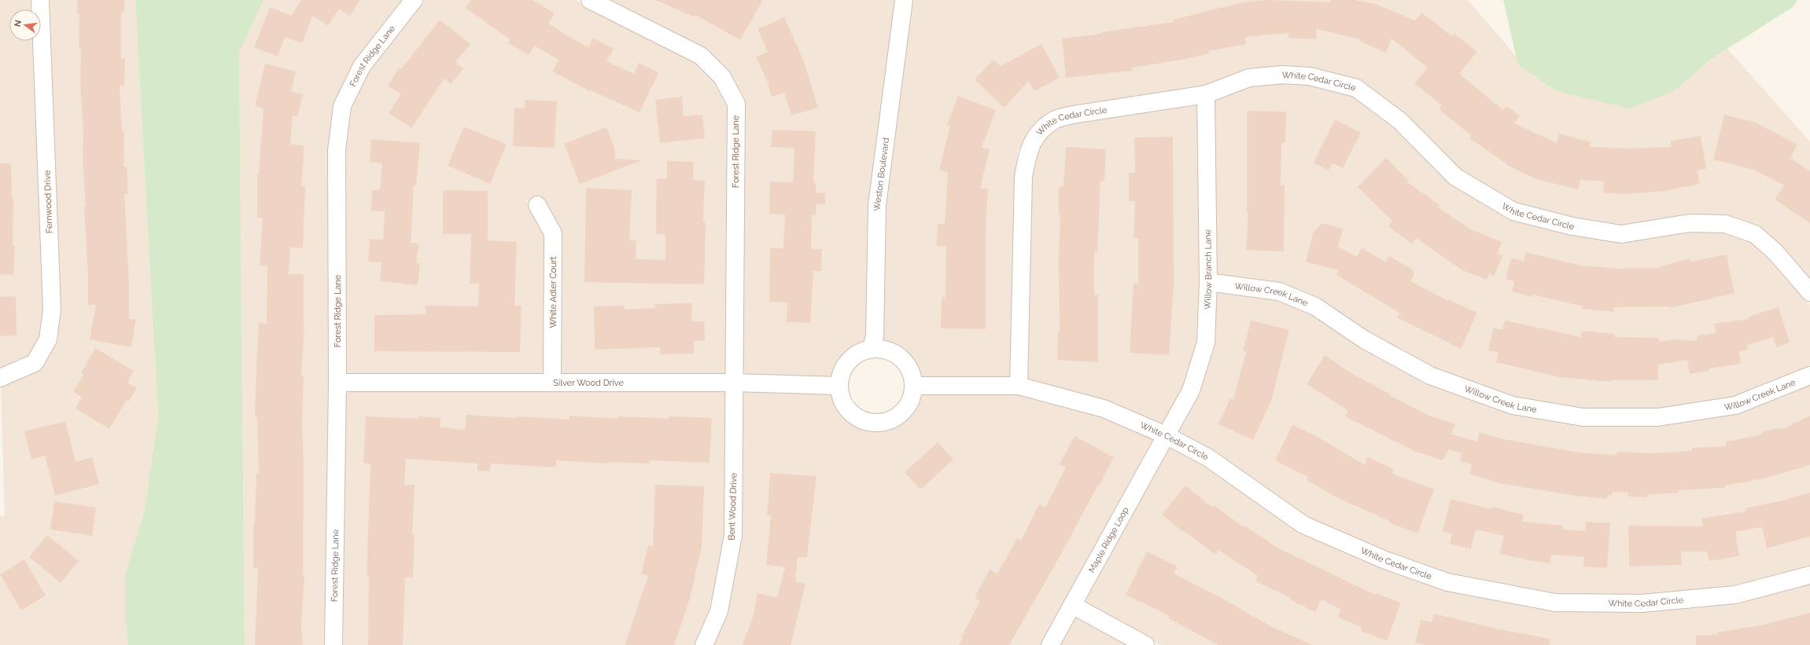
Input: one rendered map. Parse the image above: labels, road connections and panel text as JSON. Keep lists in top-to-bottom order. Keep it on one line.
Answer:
{"streets":{"street":["Forest Ridge Lane","White Cedar Circle","Weston Boulevard","Fernwood Drive","Willow Branch Lane","White Adler Court","Willow Creek Lane","Silver Wood Drive","Bent Wood Drive","Maple Ridge Loop"]},"crossings":[["Forest Ridge Lane","Silver Wood Drive"],["Forest Ridge Lane","Bent Wood Drive"],["White Cedar Circle","Weston Boulevard"],["White Cedar Circle","Willow Branch Lane"],["White Cedar Circle","Silver Wood Drive"],["White Cedar Circle","Maple Ridge Loop"],["Weston Boulevard","Silver Wood Drive"],["Willow Branch Lane","Willow Creek Lane"],["Willow Branch Lane","Maple Ridge Loop"],["White Adler Court","Silver Wood Drive"],["Silver Wood Drive","Bent Wood Drive"]],"north":"left"}
